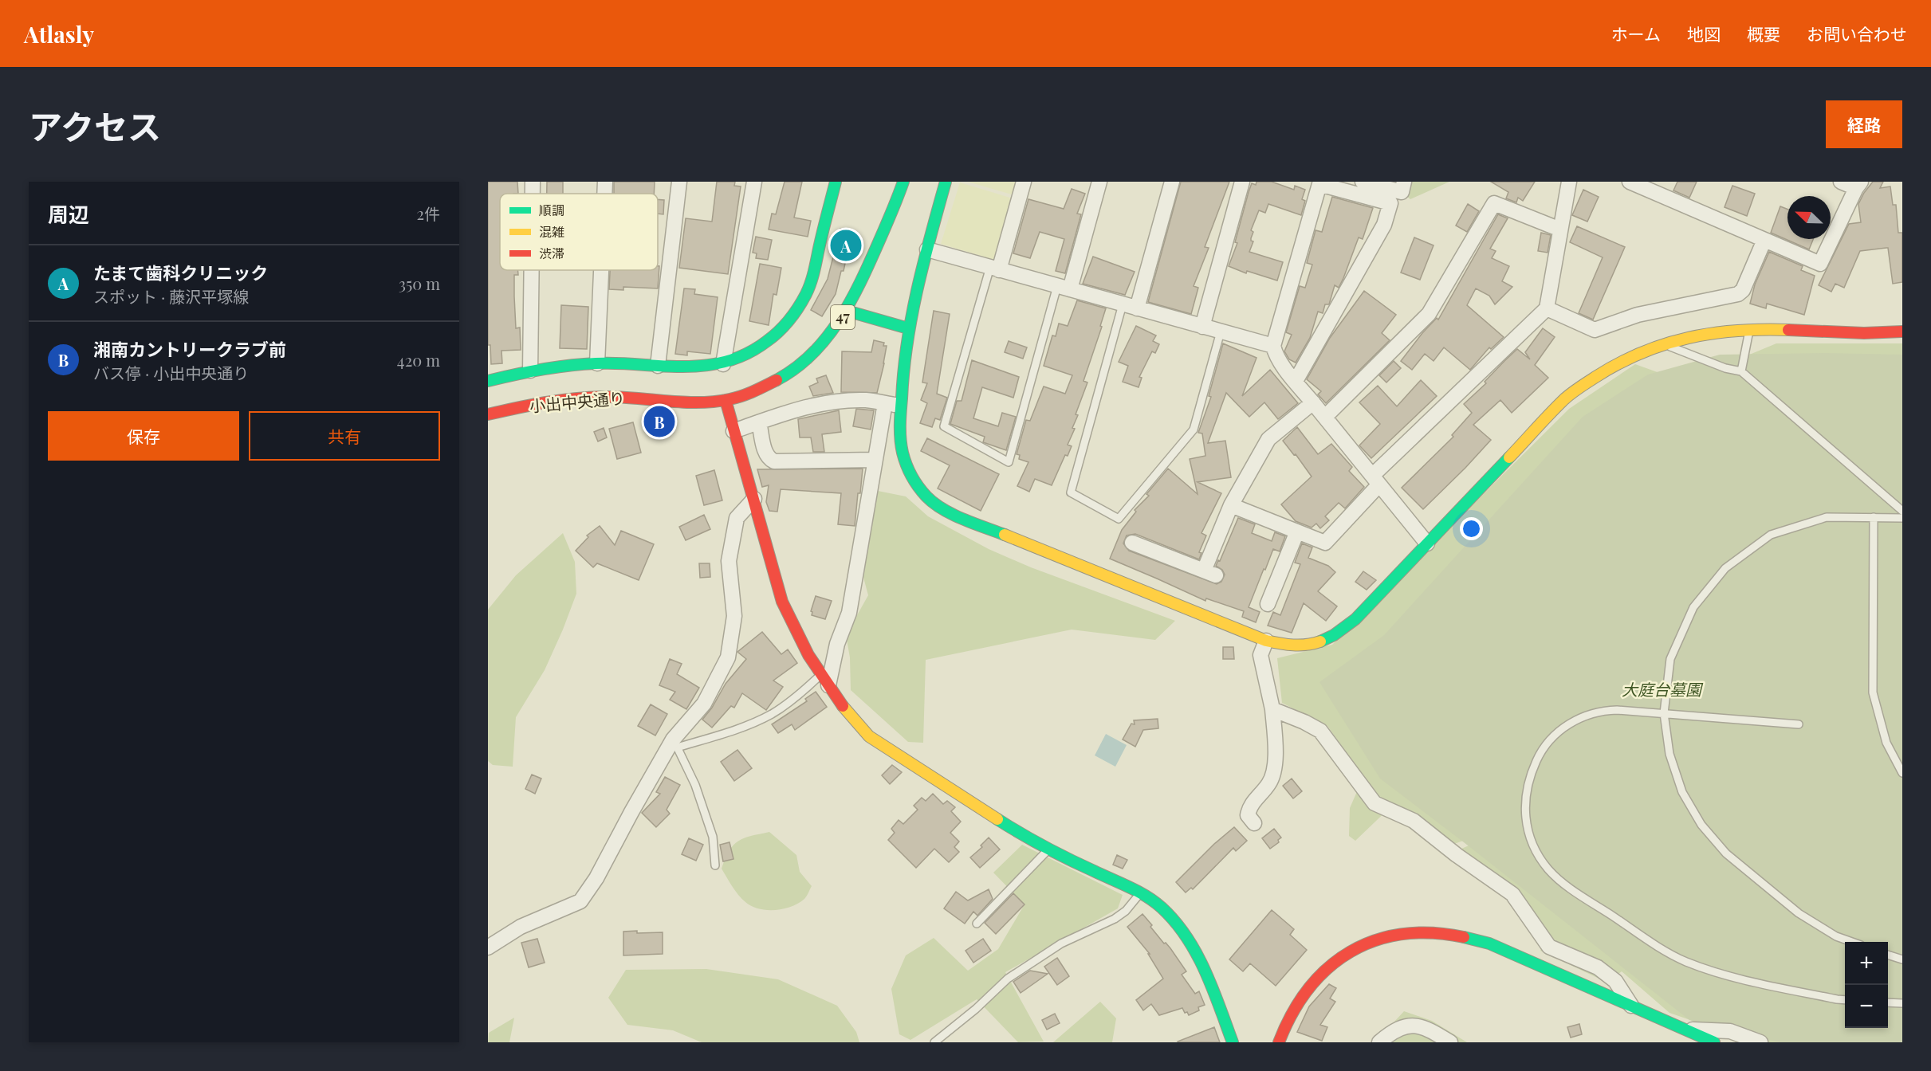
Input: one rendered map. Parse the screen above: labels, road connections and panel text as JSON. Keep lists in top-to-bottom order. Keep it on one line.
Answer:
{"streets":{"street":["47","小出中央通り"]},"crossings":[["47","小出中央通り"]],"parks":["大庭台墓園"],"legend":["順調","混雑","渋滞"],"north":"top left","page":{"header":"Atlasly","nav":["ホーム","地図","概要","お問い合わせ"],"title":"アクセス","buttons":["経路",["保存","共有"]],"heading":["周辺","2件"],"pins":["A","B"],"list":[{"mark":"A","name":"たまて歯科クリニック","note":"スポット · 藤沢平塚線","value":"350 m"},{"mark":"B","name":"湘南カントリークラブ前","note":"バス停 · 小出中央通り","value":"420 m"}],"map_buttons":["+","−"]}}
